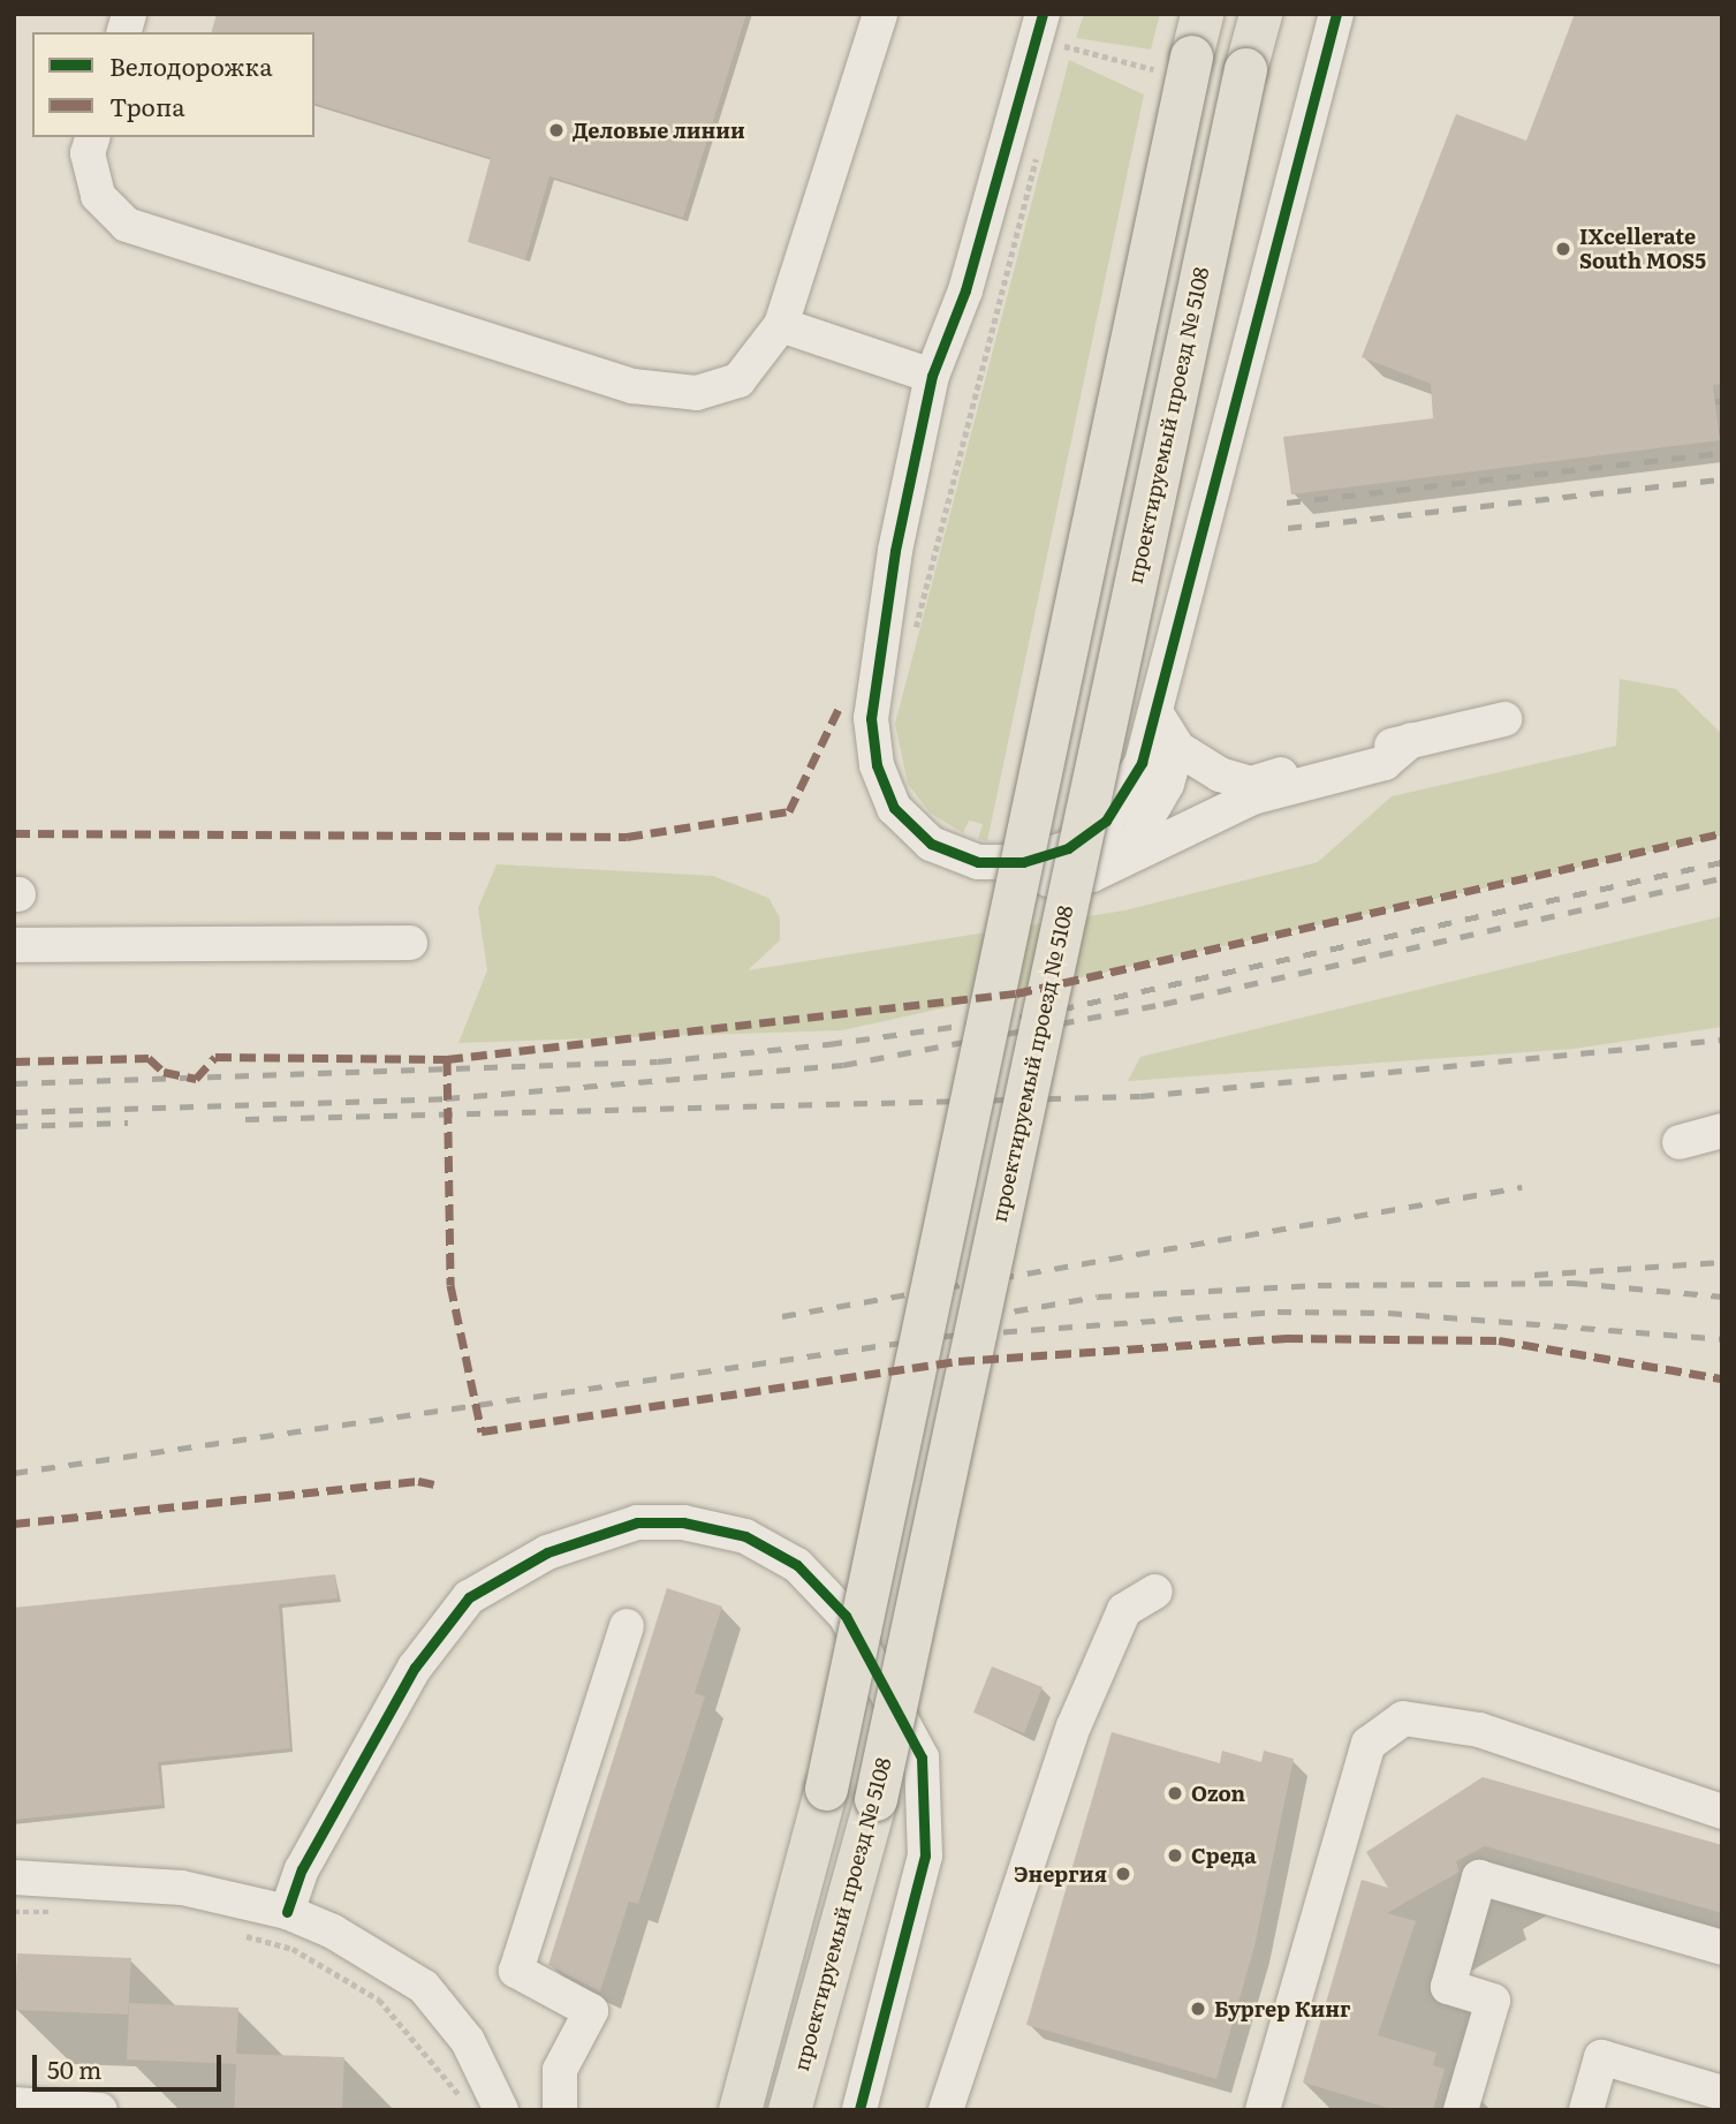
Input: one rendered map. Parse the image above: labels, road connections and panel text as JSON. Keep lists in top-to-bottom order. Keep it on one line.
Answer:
{"streets":{"main road":["проектируемый проезд № 5108"]},"places":["Деловые линии","IXcellerate South MOS5","Ozon","Среда","Энергия","Бургер Кинг"],"legend":["Велодорожка","Тропа"],"scale_bar":"50 m"}
